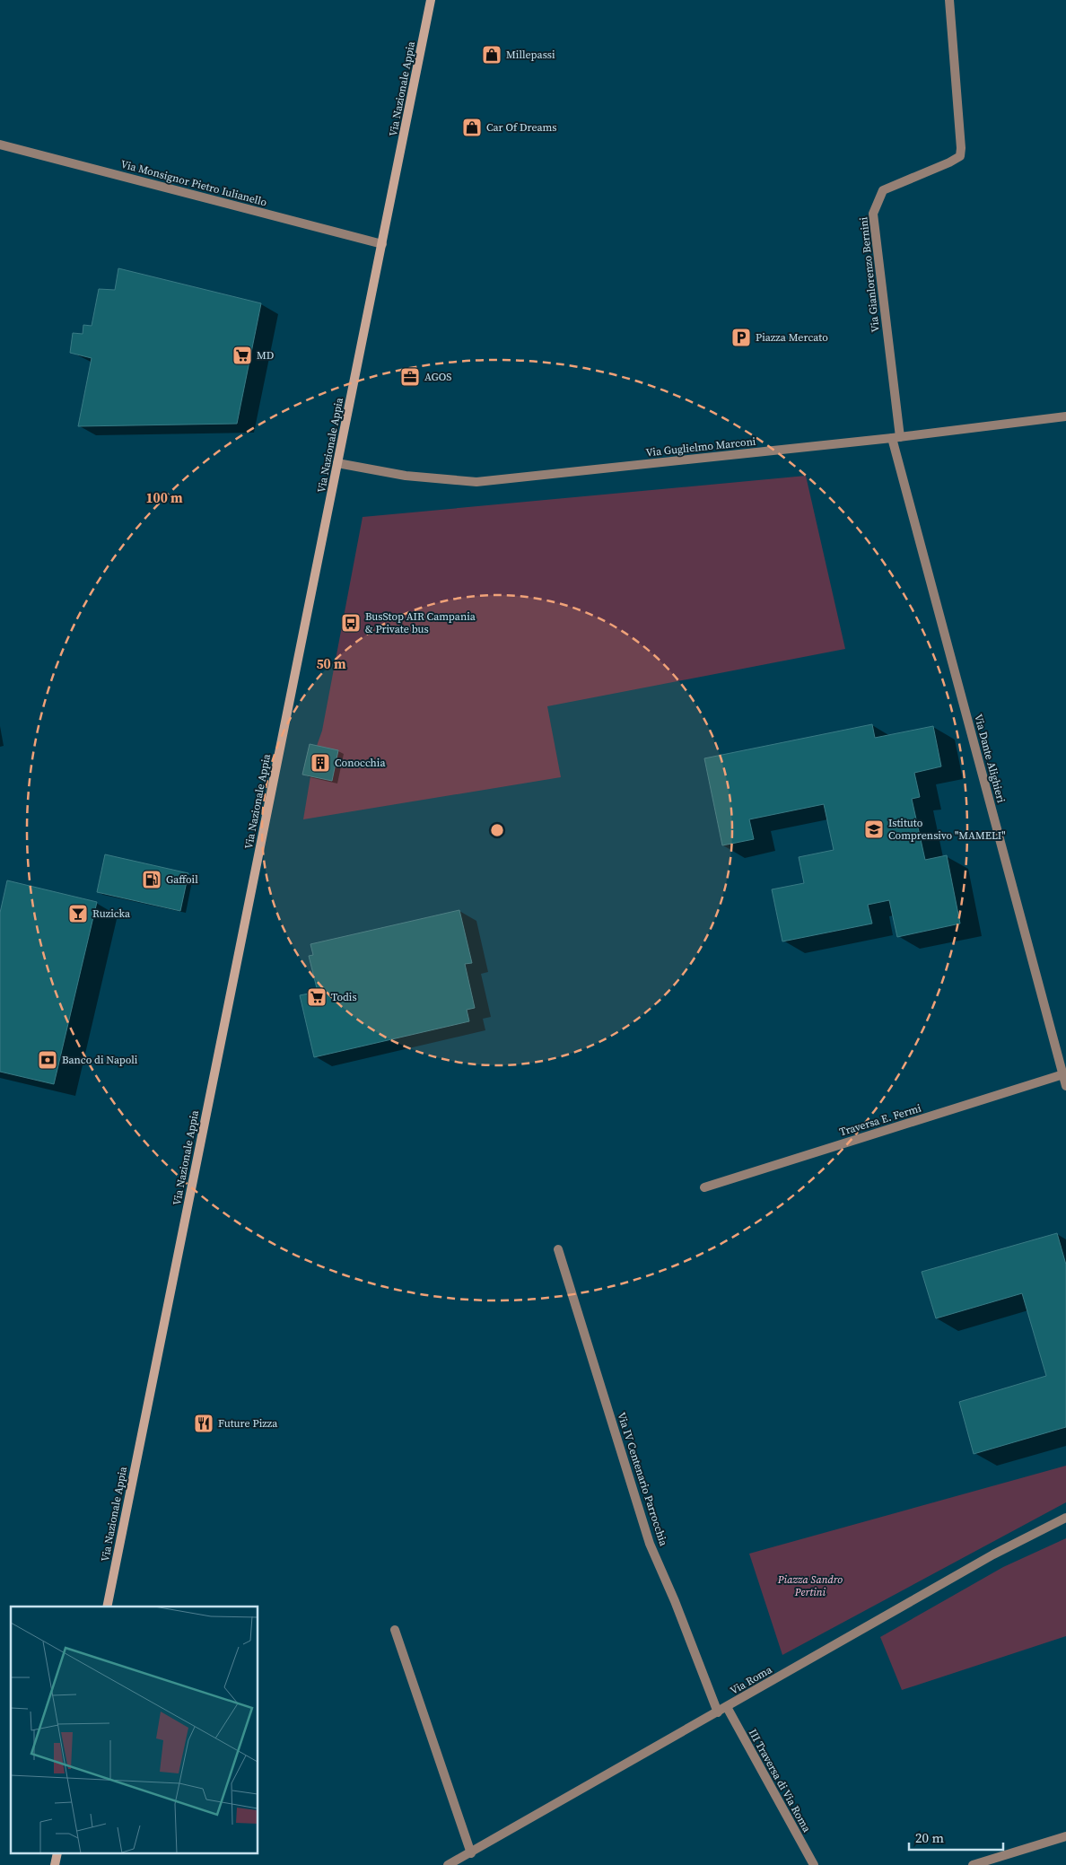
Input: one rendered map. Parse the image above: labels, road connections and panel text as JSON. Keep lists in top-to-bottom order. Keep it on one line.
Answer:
{"streets":{"main road":["Via Nazionale Appia"],"street":["Via Monsignor Pietro Iulianello","Via Gianlorenzo Bernini","Via Guglielmo Marconi","Via Dante Alighieri","Traversa E. Fermi","Via IV Centenario Parrocchia","Via Roma","III Traversa di Via Roma"]},"crossings":[["Via Nazionale Appia","Via Monsignor Pietro Iulianello"],["Via Nazionale Appia","Via Guglielmo Marconi"],["Via Gianlorenzo Bernini","Via Guglielmo Marconi"],["Via Gianlorenzo Bernini","Via Dante Alighieri"],["Via Guglielmo Marconi","Via Dante Alighieri"],["Via Dante Alighieri","Traversa E. Fermi"],["Via IV Centenario Parrocchia","Via Roma"],["Via Roma","III Traversa di Via Roma"]],"parks":["Piazza Sandro Pertini"],"places":{"shop":["Millepassi","Car Of Dreams"],"parking":["Piazza Mercato"],"supermarket":["MD","Todis"],"office":["AGOS"],"bus stop":["BusStop AIR Campania & Private bus"],"building":["Conocchia"],"school or university":["Istituto Comprensivo \"MAMELI\""],"fuel station":["Gaffoil"],"bar":["Ruzicka"],"bank":["Banco di Napoli"],"restaurant":["Future Pizza"]},"scale_bar":"20 m","rings":["100 m","50 m"]}
